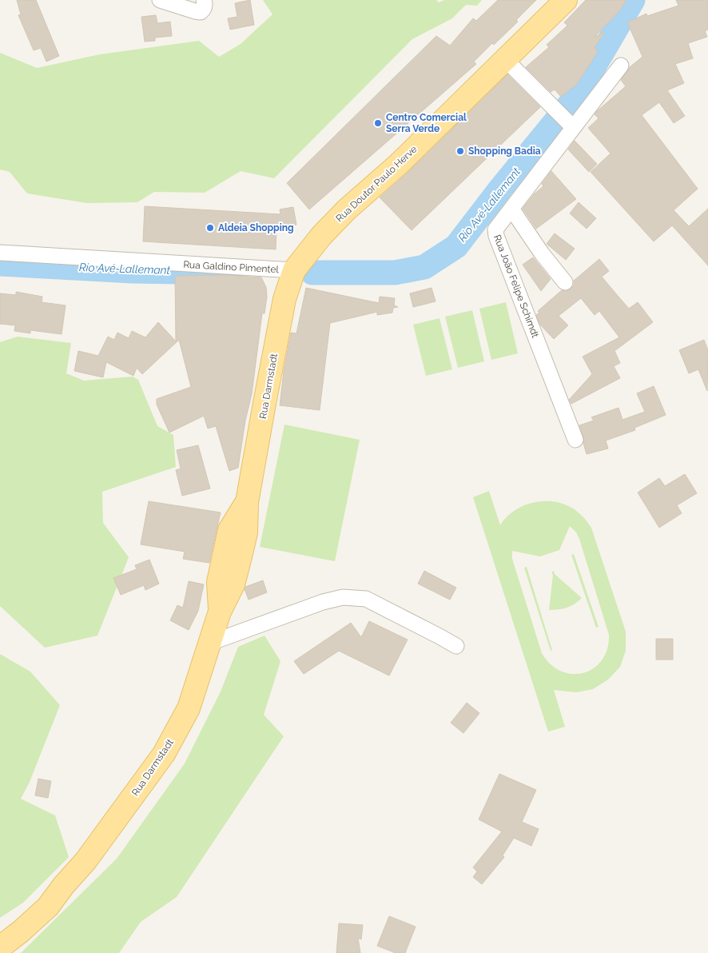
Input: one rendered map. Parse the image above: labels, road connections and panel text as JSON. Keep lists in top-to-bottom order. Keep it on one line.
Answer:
{"streets":{"main road":["Rua Doutor Paulo Herve","Rua Darmstadt"],"street":["Rua Galdino Pimentel","Rua João Felipe Schimdt"]},"crossings":[["Rua Doutor Paulo Herve","Rua Galdino Pimentel"],["Rua Doutor Paulo Herve","Rua Darmstadt"],["Rua Galdino Pimentel","Rua Darmstadt"]],"water":["Rio Avé‐Lallemant"],"places":["Centro Comercial Serra Verde","Shopping Badia","Aldeia Shopping"]}
